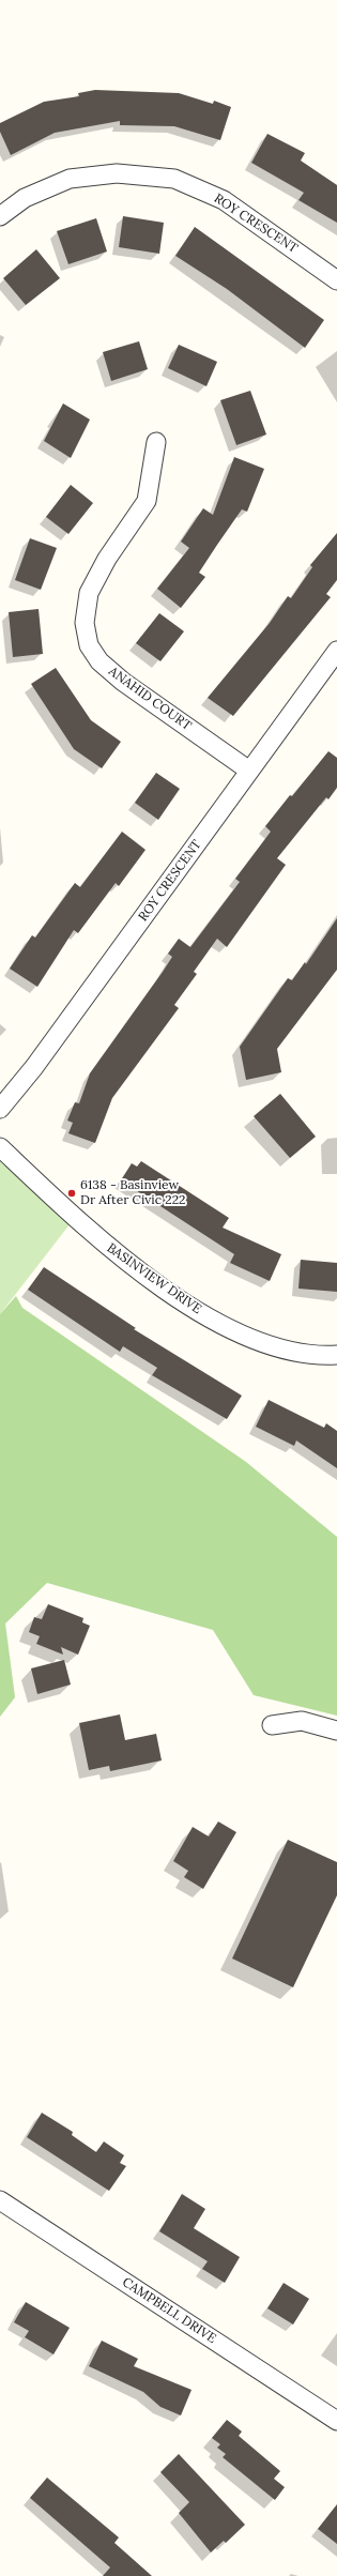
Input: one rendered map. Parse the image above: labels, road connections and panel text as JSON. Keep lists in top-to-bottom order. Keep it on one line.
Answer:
{"streets":{"street":["ROY CRESCENT","ANAHID COURT","BASINVIEW DRIVE","CAMPBELL DRIVE"]},"crossings":[["ROY CRESCENT","ANAHID COURT"]],"places":["6138 - Basinview Dr After Civic 222"]}
